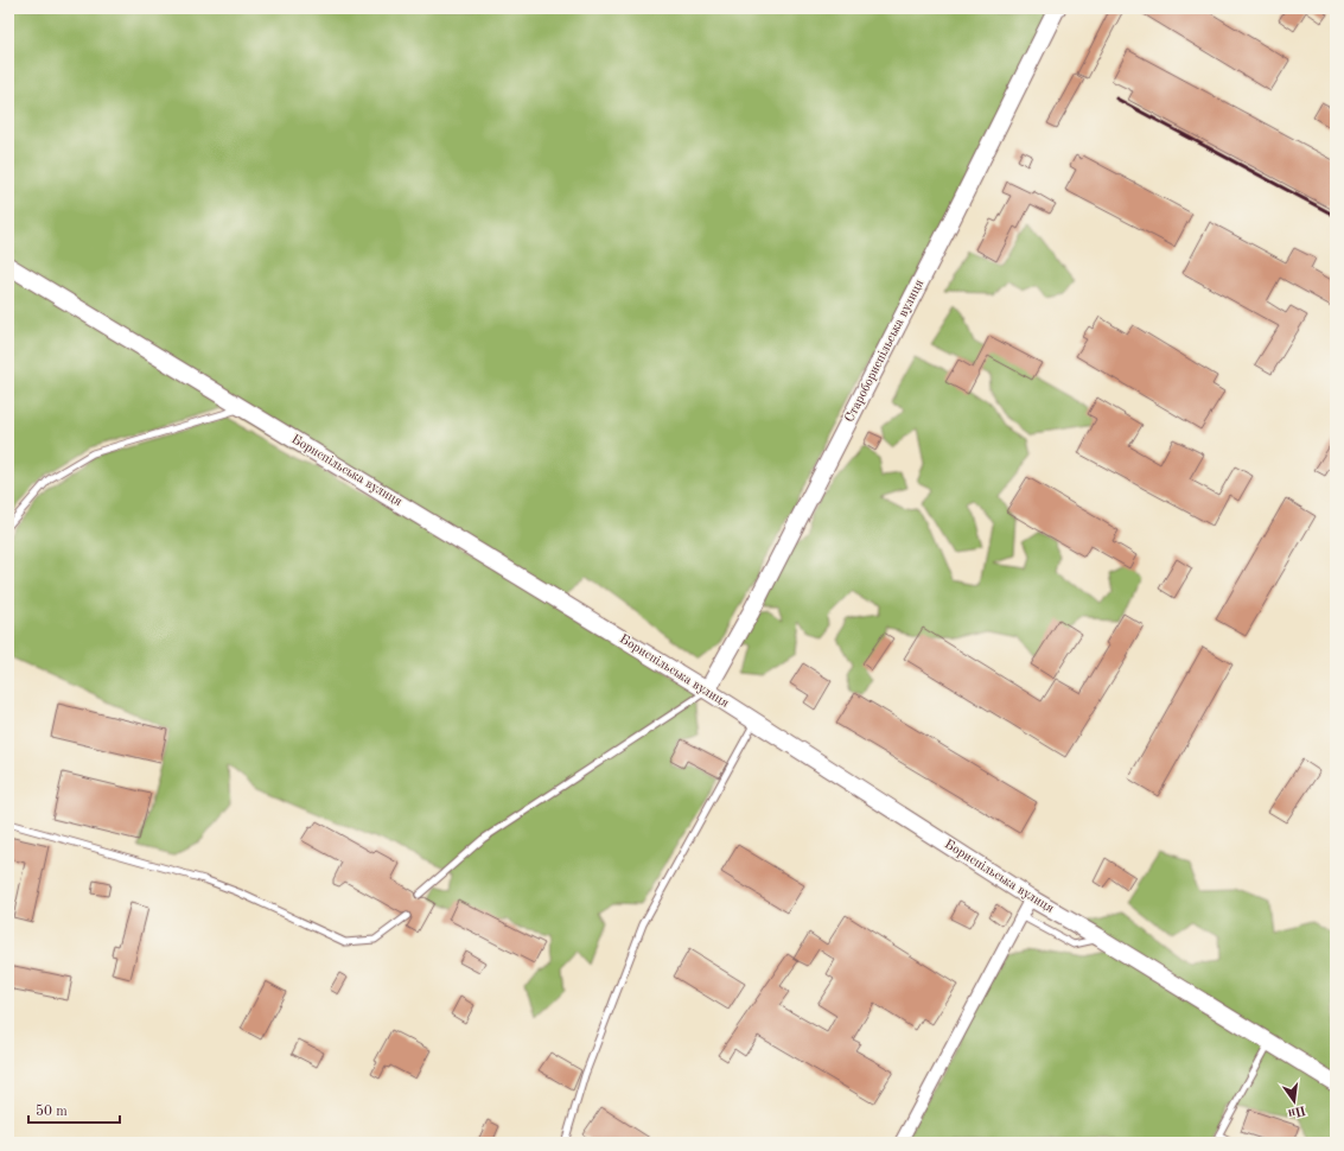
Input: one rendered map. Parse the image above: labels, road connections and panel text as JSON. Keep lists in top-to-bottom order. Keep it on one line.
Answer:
{"streets":{"main road":["Старобориспільська вулиця","Бориспільська вулиця"]},"crossings":[["Старобориспільська вулиця","Бориспільська вулиця"]],"scale_bar":"50 m","north":"bottom"}
